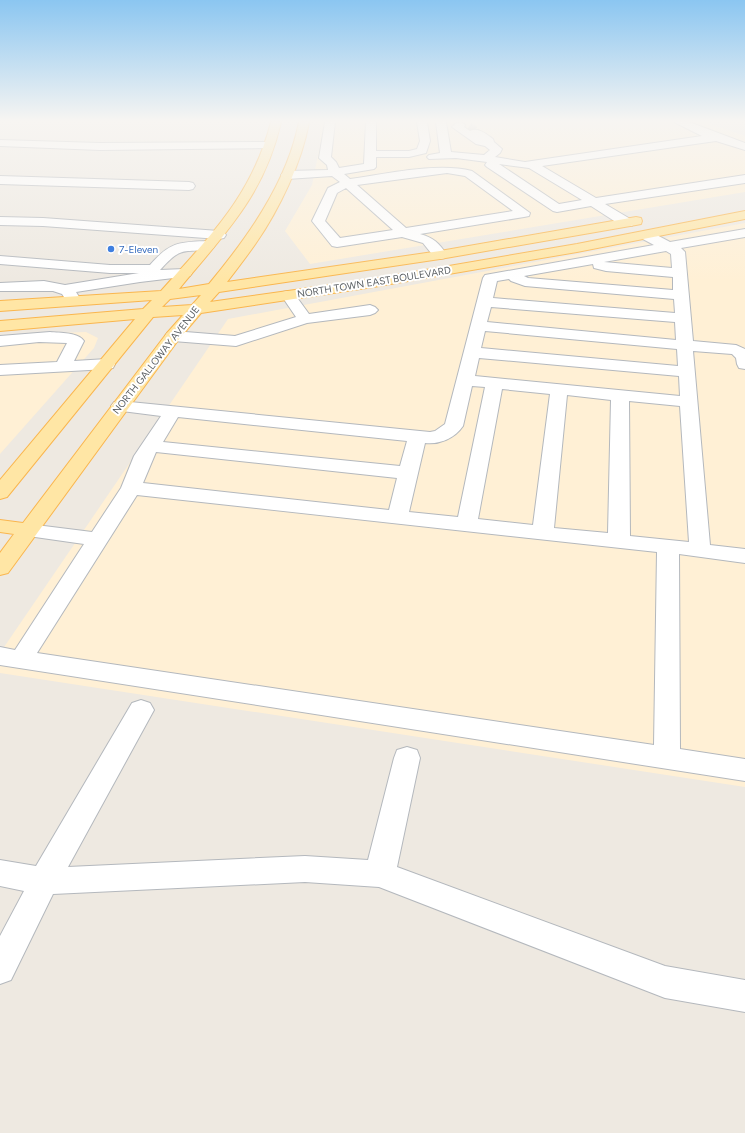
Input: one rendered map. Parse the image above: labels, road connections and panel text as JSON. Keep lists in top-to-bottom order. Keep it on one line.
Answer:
{"streets":{"main road":["NORTH TOWN EAST BOULEVARD","NORTH GALLOWAY AVENUE"]},"crossings":[["NORTH TOWN EAST BOULEVARD","NORTH GALLOWAY AVENUE"]],"places":["7-Eleven"]}
